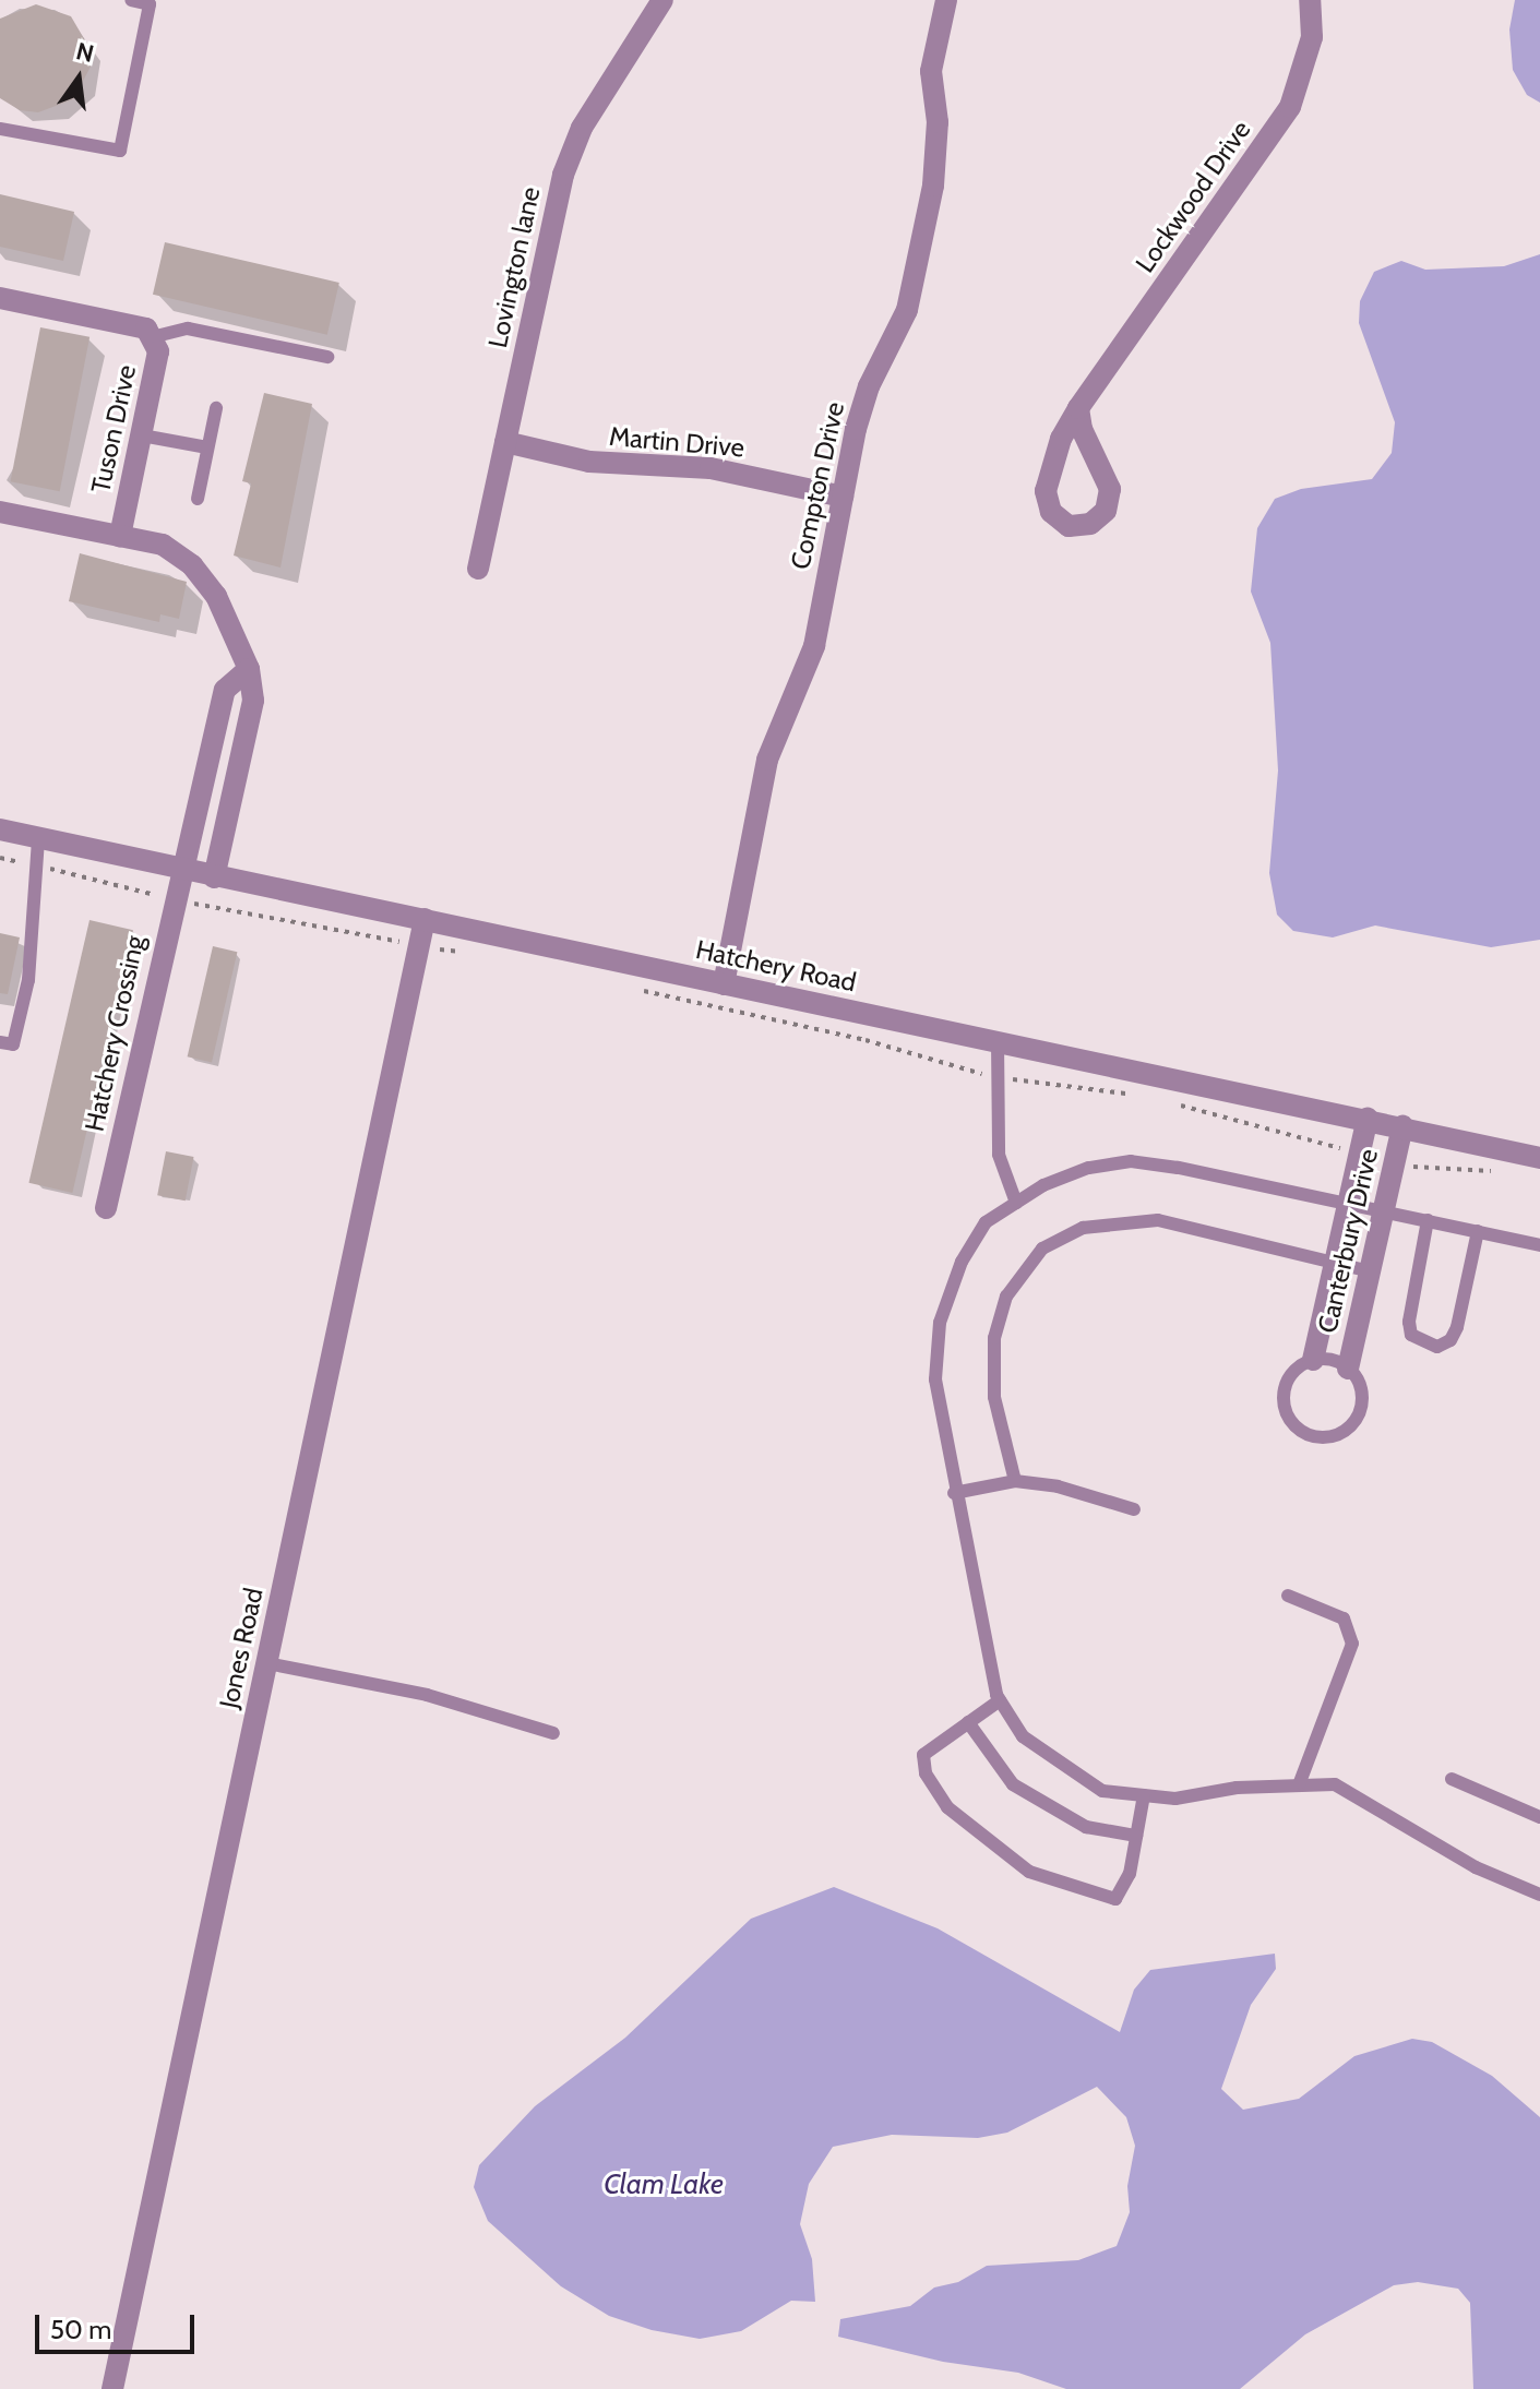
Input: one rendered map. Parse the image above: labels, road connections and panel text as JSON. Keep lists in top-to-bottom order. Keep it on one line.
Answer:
{"streets":{"street":["Lockwood Drive","Lovington lane","Tuson Drive","Martin Drive","Compton Drive","Hatchery Road","Hatchery Crossing","Canterbury Drive","Jones Road"]},"crossings":[["Lovington lane","Martin Drive"],["Tuson Drive","Hatchery Road"],["Martin Drive","Compton Drive"],["Compton Drive","Hatchery Road"],["Hatchery Road","Hatchery Crossing"],["Hatchery Road","Canterbury Drive"],["Hatchery Road","Jones Road"]],"water":["Clam Lake"],"scale_bar":"50 m","north":"top"}
